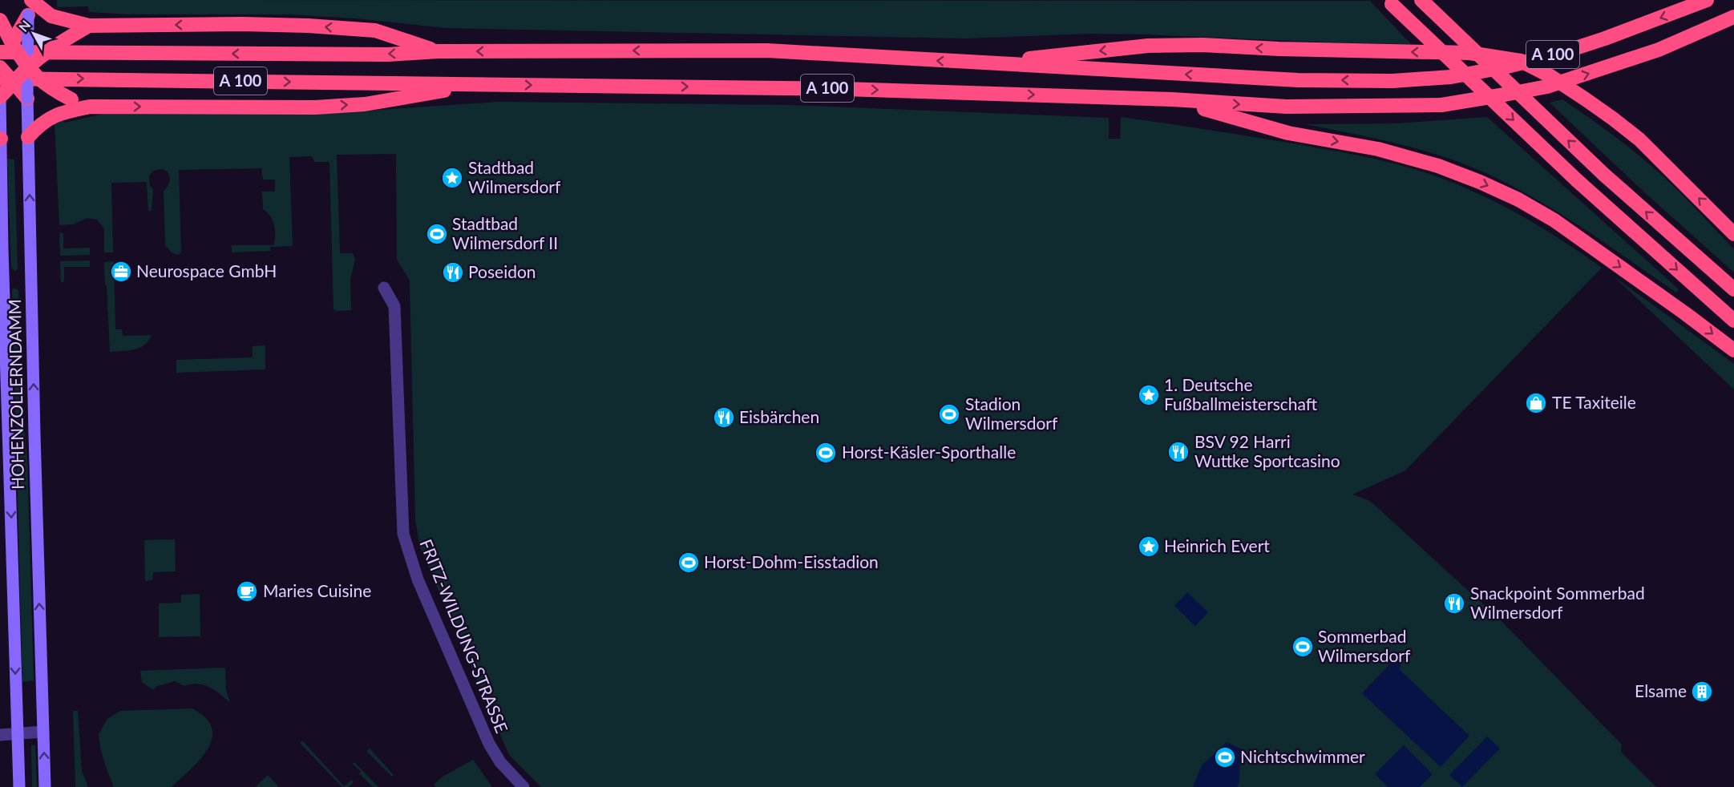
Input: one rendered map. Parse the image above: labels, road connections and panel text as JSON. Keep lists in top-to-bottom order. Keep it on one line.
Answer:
{"streets":{"highway":["A 100"],"main road":["HOHENZOLLERNDAMM"],"street":["FRITZ-WILDUNG-STRASSE"]},"places":{"place":["Stadtbad Wilmersdorf","1. Deutsche Fußballmeisterschaft","Heinrich Evert"],"sports":["Stadtbad Wilmersdorf II","Stadion Wilmersdorf","Horst-Käsler-Sporthalle","Horst-Dohm-Eisstadion","Sommerbad Wilmersdorf","Nichtschwimmer"],"office":["Neurospace GmbH"],"restaurant":["Poseidon","Eisbärchen","BSV 92 Harri Wuttke Sportcasino","Snackpoint Sommerbad Wilmersdorf"],"shop":["TE Taxiteile"],"cafe":["Maries Cuisine"],"building":["Elsame"]},"north":"top left"}
